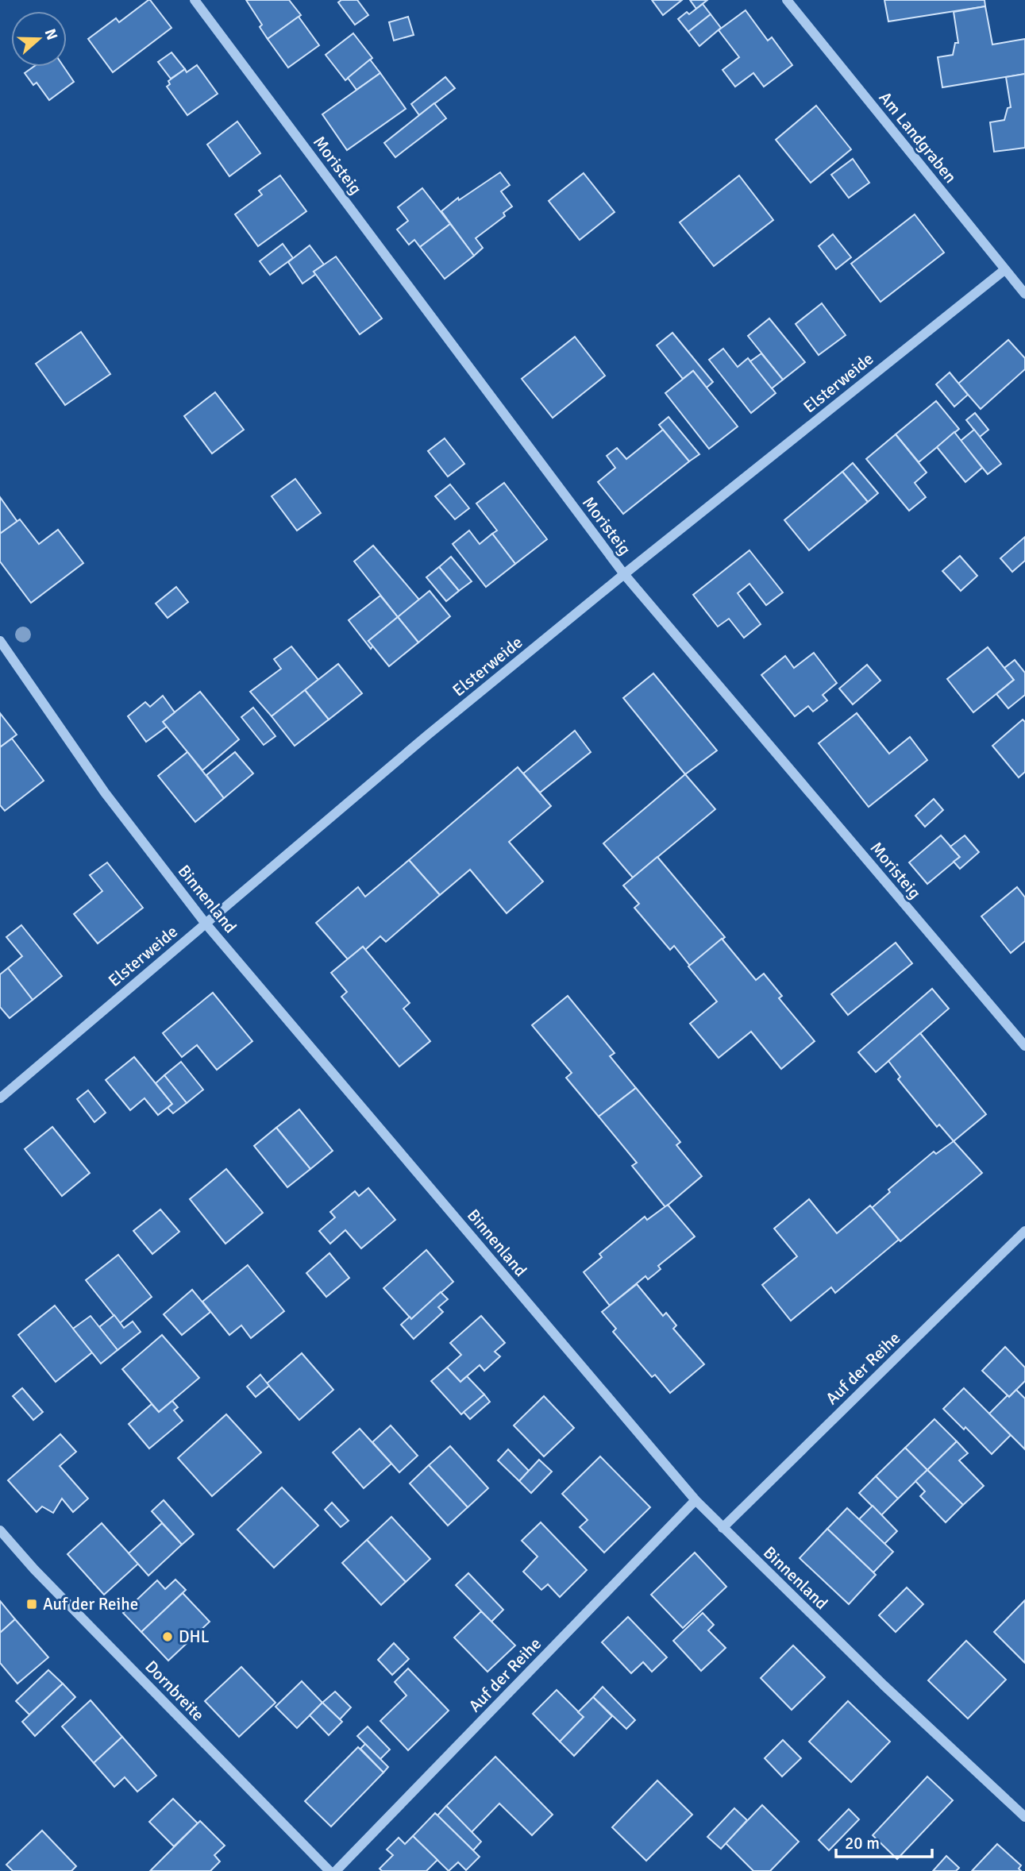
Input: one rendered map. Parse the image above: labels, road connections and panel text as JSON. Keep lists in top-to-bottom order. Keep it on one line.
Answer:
{"streets":{"street":["Am Landgraben","Moristeig","Elsterweide","Binnenland","Auf der Reihe","Dornbreite"]},"crossings":[["Am Landgraben","Elsterweide"],["Moristeig","Elsterweide"],["Elsterweide","Binnenland"],["Binnenland","Auf der Reihe"]],"places":{"transit":["Auf der Reihe"],"other":["DHL"]},"scale_bar":"20 m","north":"right"}
